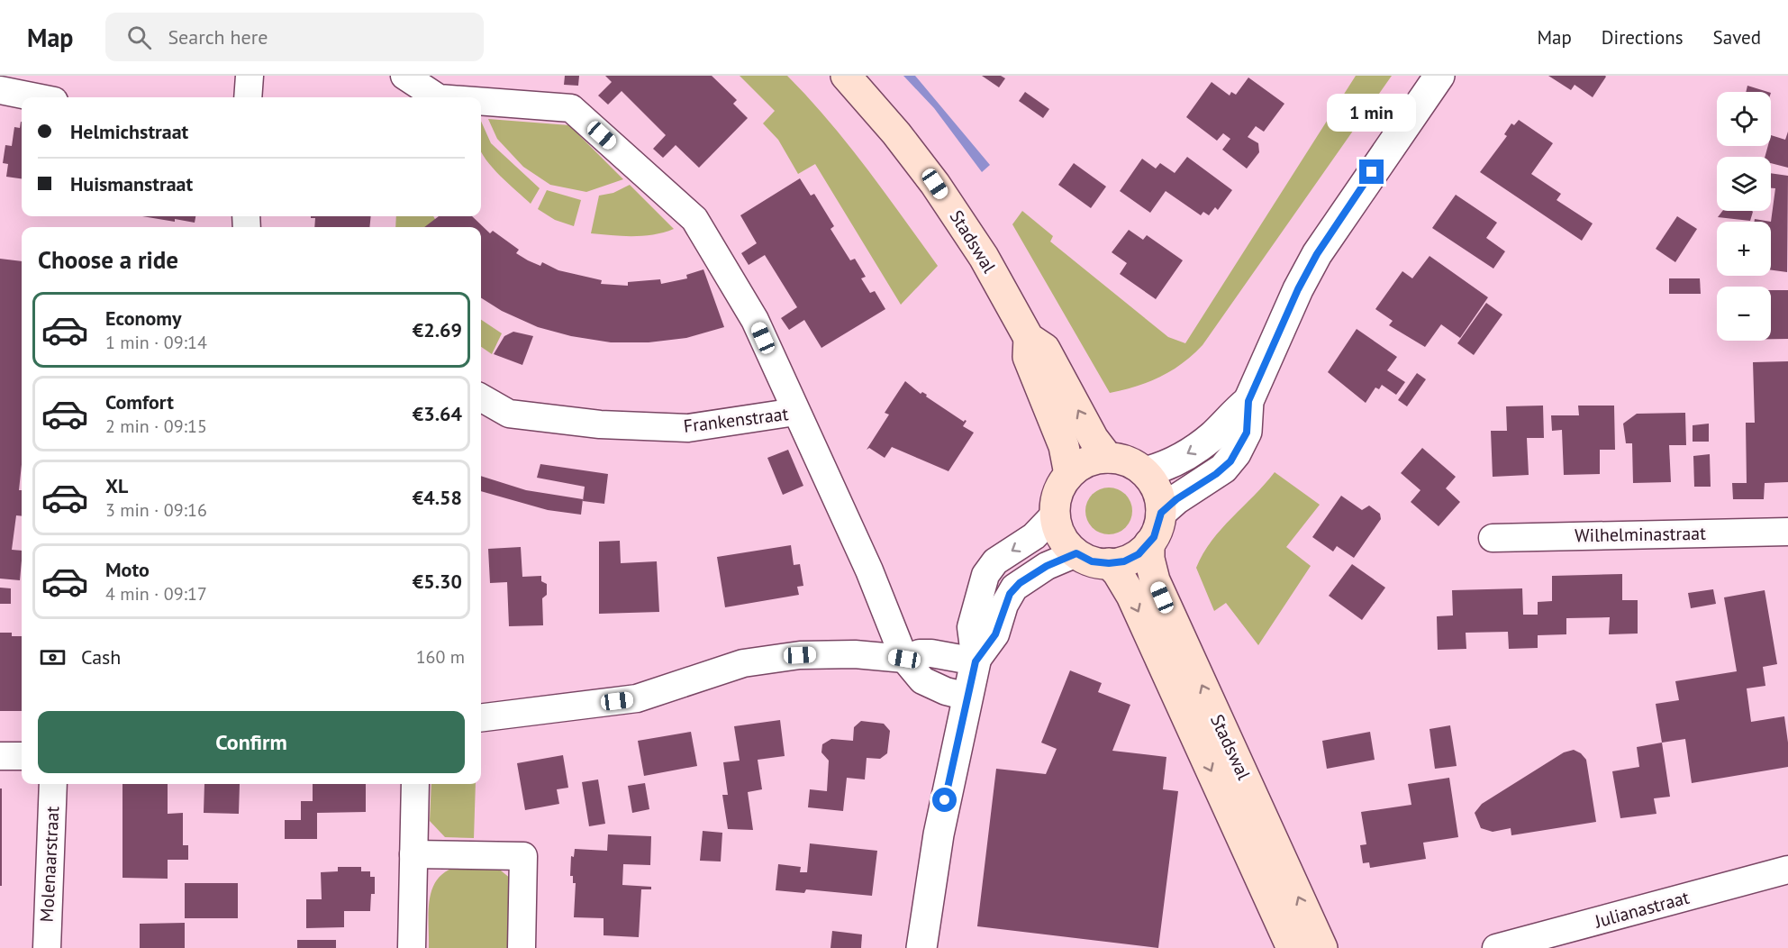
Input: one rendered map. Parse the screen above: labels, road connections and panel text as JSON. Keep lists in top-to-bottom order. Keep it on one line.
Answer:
{"streets":{"main road":["Stadswal"],"street":["Frankenstraat","Wilhelminastraat","Molenaarstraat","Julianastraat"]},"page":{"header":"Map","search":"Search here","nav":["Map","Directions","Saved"],"map_buttons":["+","−"],"bubble":"1 min","banner":["Helmichstraat","Huismanstraat"],"heading":"Choose a ride","list":[{"name":"Economy","note":"1 min · 09:14","value":"€2.69"},{"name":"Comfort","note":"2 min · 09:15","value":"€3.64"},{"name":"XL","note":"3 min · 09:16","value":"€4.58"},{"name":"Moto","note":"4 min · 09:17","value":"€5.30"}],"pay":["Cash","160 m"],"buttons":"Confirm"}}
